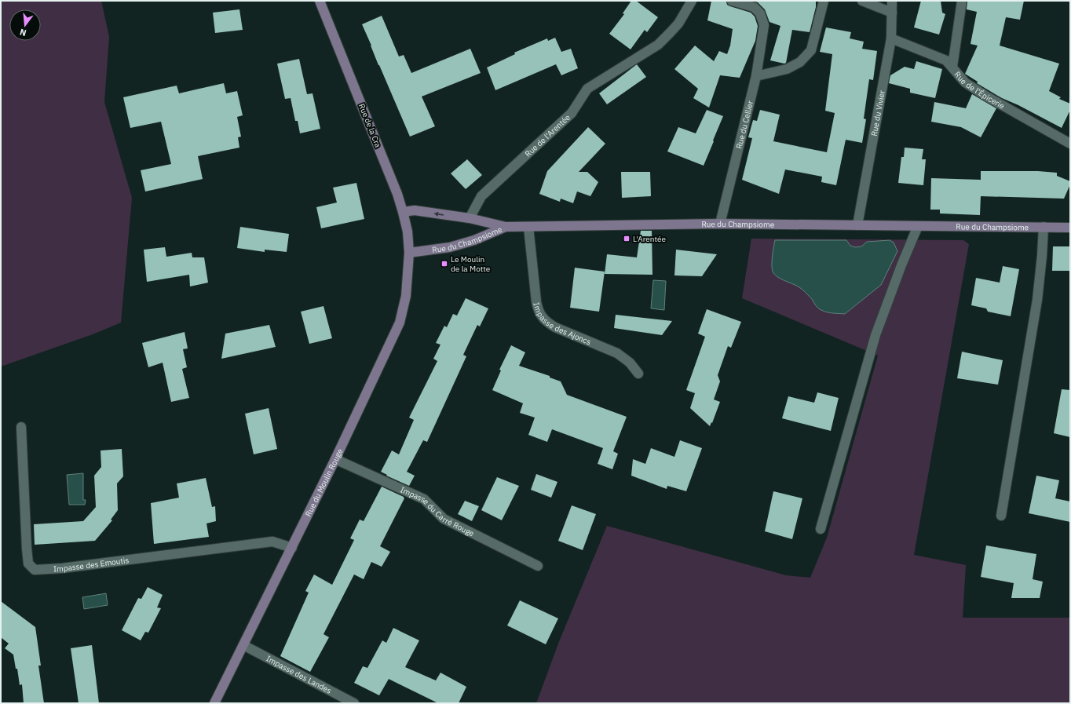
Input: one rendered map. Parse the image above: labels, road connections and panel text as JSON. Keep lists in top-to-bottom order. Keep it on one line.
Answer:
{"streets":{"street":["Rue de l'Épicerie","Rue du Vivier","Rue du Cellier","Rue de la Cra","Rue de l'Arentée","Rue du Champsiome","Impasse des Ajoncs","Rue du Moulin Rouge","Impasse du Carré Rouge","Impasse des Emoutis","Impasse des Landes"]},"crossings":[["Rue de l'Épicerie","Rue du Vivier"],["Rue du Vivier","Rue du Champsiome"],["Rue du Cellier","Rue du Champsiome"],["Rue de la Cra","Rue du Champsiome"],["Rue de la Cra","Rue du Moulin Rouge"],["Rue du Champsiome","Impasse des Ajoncs"],["Rue du Champsiome","Rue du Moulin Rouge"],["Rue du Moulin Rouge","Impasse du Carré Rouge"],["Rue du Moulin Rouge","Impasse des Emoutis"],["Rue du Moulin Rouge","Impasse des Landes"]],"places":{"transit":["L'Arentée","Le Moulin de la Motte"]},"north":"bottom"}
